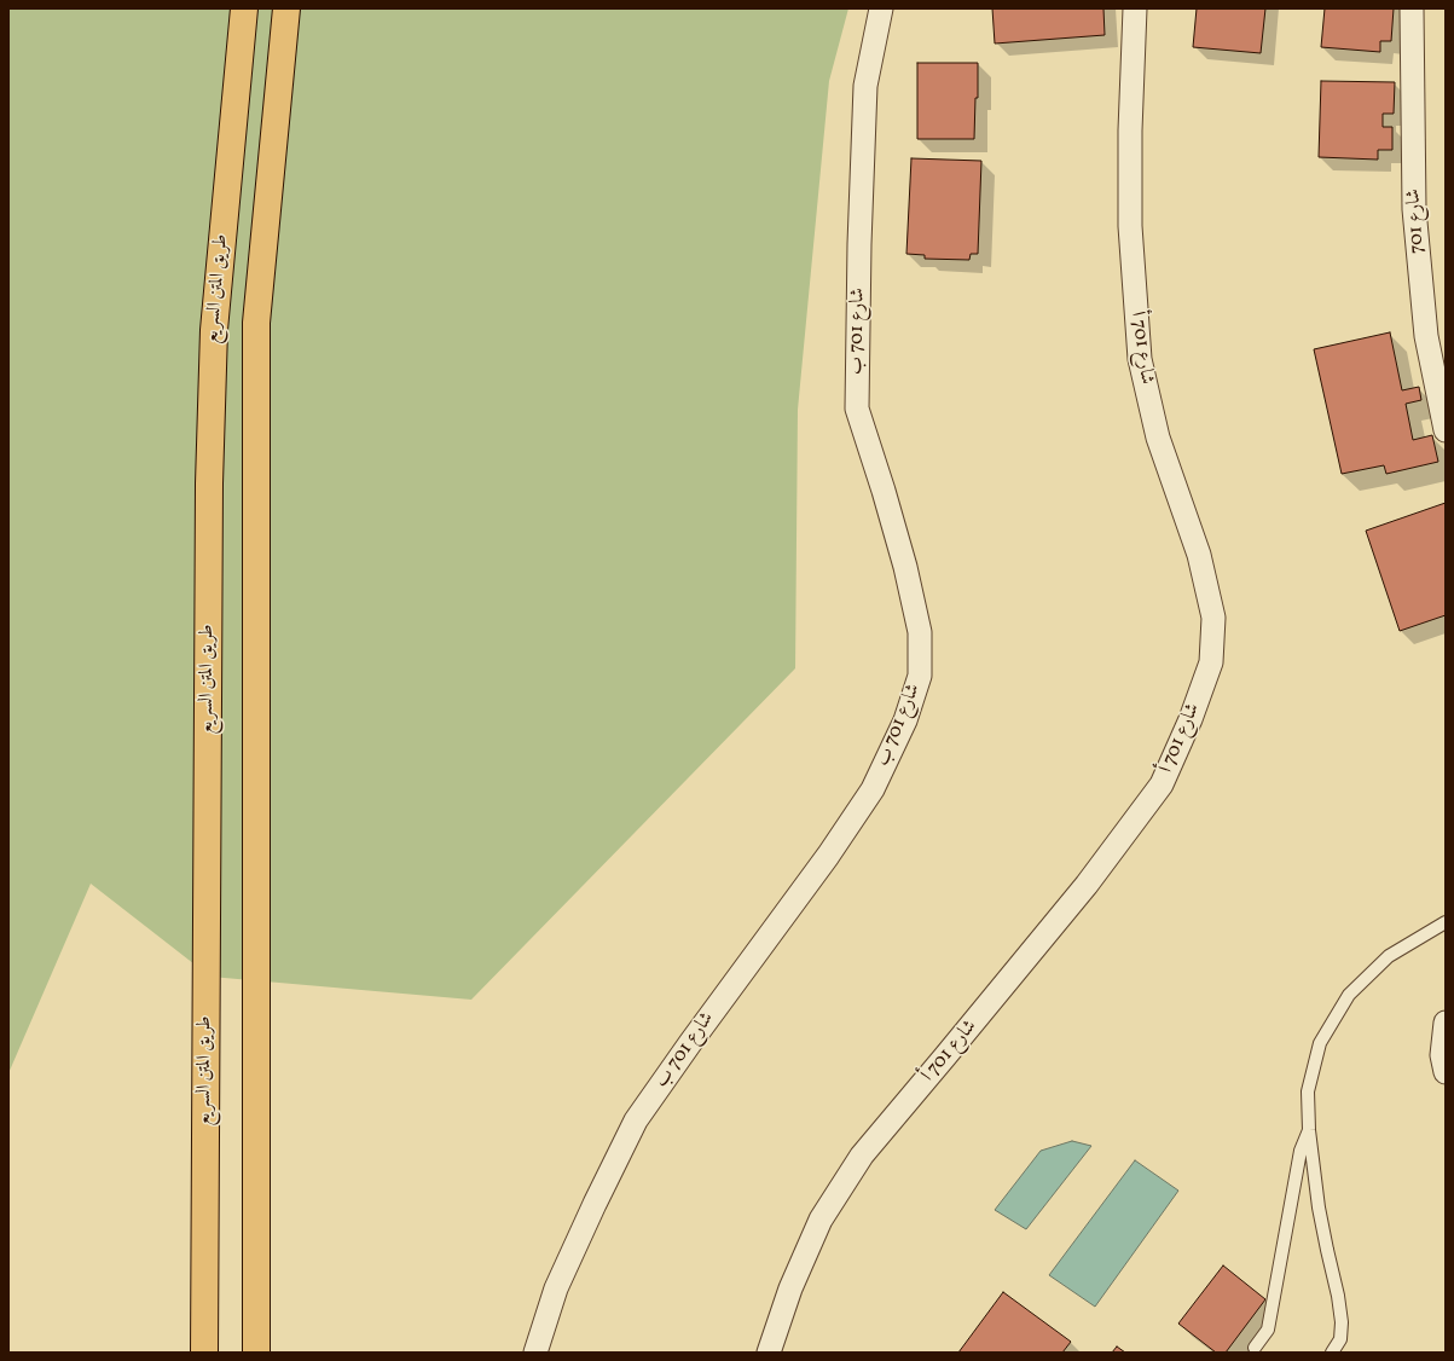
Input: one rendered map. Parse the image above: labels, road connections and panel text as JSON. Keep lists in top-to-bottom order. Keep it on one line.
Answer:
{"streets":{"highway":["طريق المتن السريع"],"street":["شارع 701","شارع 701 ب","شارع 701 أ"]}}
